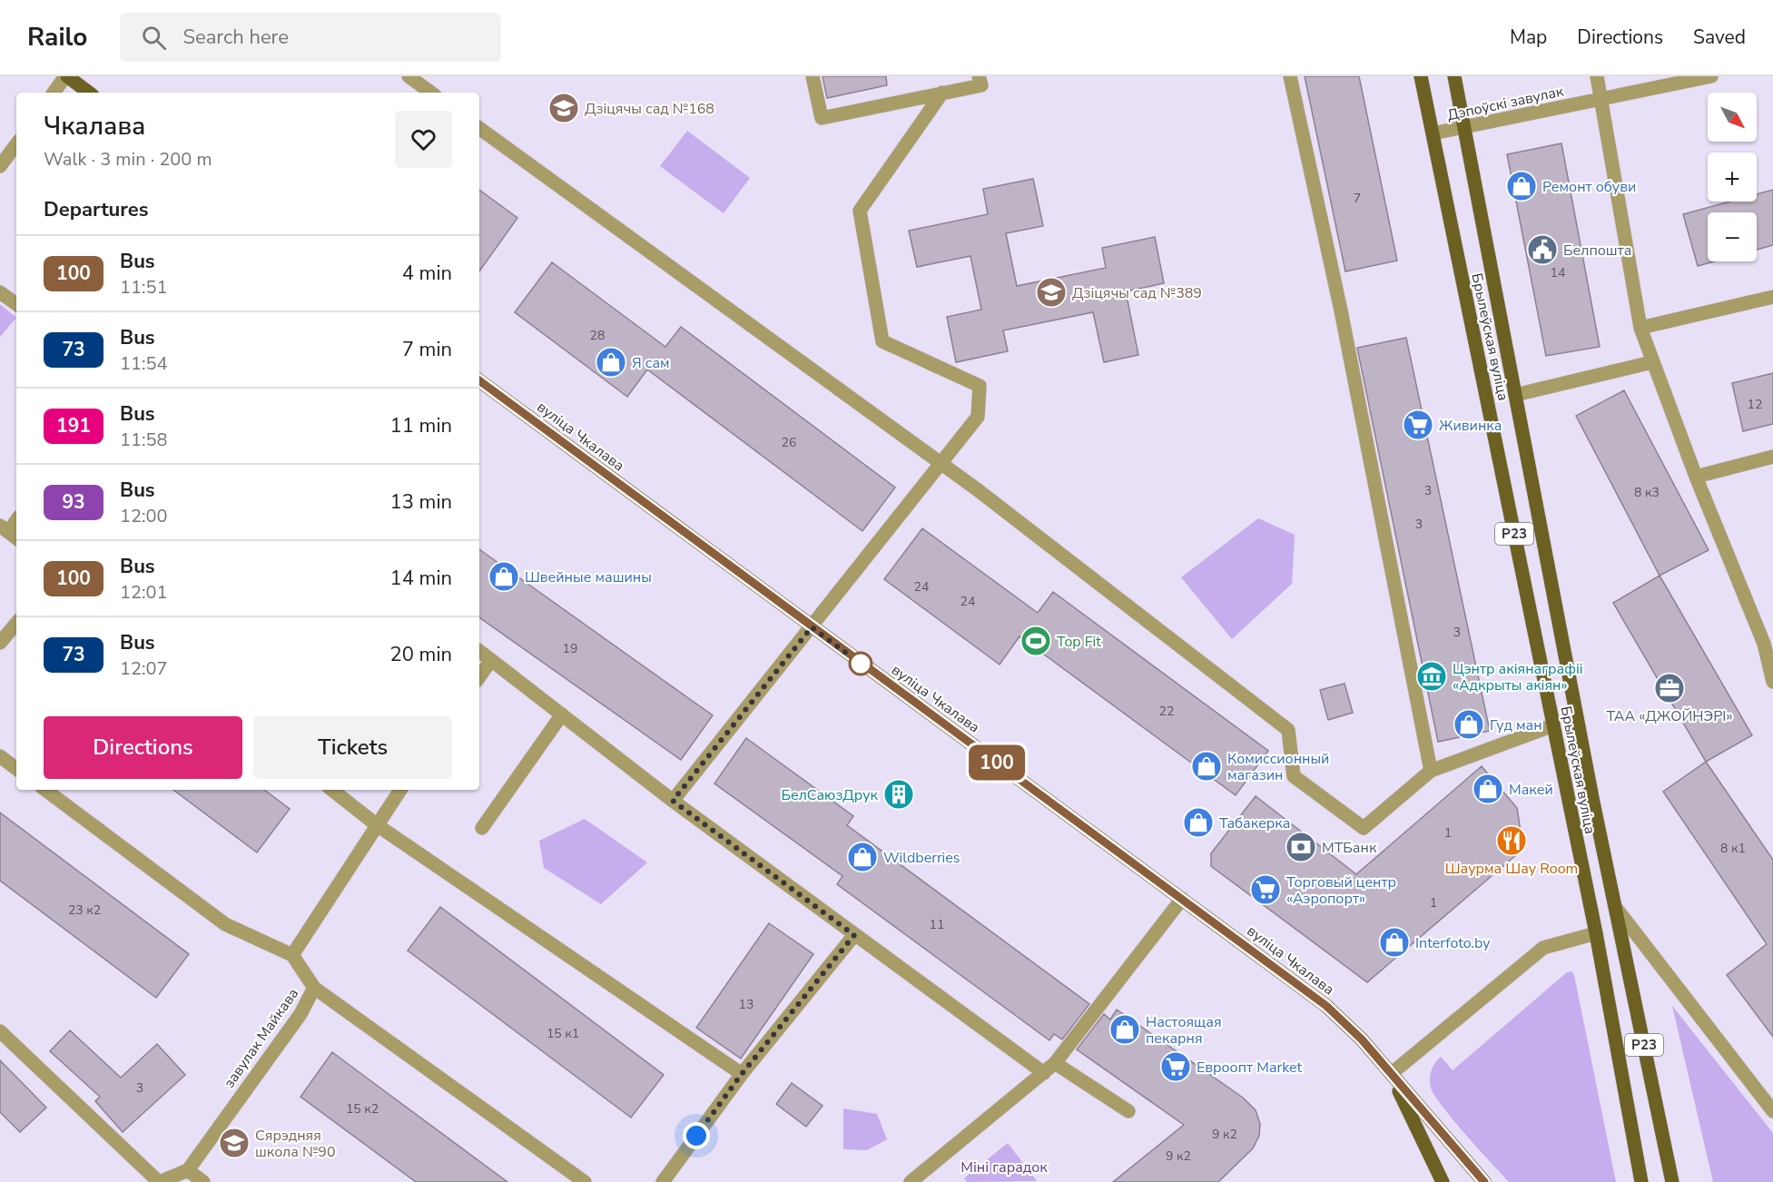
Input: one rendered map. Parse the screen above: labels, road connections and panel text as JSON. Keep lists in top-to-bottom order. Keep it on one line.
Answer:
{"streets":{"main road":["Брылеўская вуліца","вуліца Чкалава","Р23"],"street":["Дэпоўскі завулак","завулак Майкава"]},"crossings":[["Дэпоўскі завулак","Брылеўская вуліца"]],"parks":["Міні гарадок"],"places":{"school or university":["Дзіцячы сад №168","Дзіцячы сад №389","Сярэдняя школа №90"],"shop":["Ремонт обуви","Я сам","Швейные машины","Гуд ман","Комиссионный магазин","Макей","Табакерка","Wildberries","Interfoto.by","Настоящая пекарня"],"public building":["Белпошта"],"supermarket":["Живинка","Торговый центр «Аэропорт»","Евроопт Market"],"sports":["Top Fit"],"museum":["Цэнтр акіянаграфіі «Адкрыты акіян»"],"office":["ТАА «ДЖОЙНЭРI»"],"building":["БелСаюзДрук"],"restaurant":["Шаурма Шау Room"],"bank":["МТБанк"]},"lines":["bus line 100"],"house_numbers":["7","14","28","12","26","3","8 к3","3","24","24","3","19","22","1","8 к1","1","23 к2","11","13","15 к1","3","15 к2","9 к2","9 к2"],"north":"bottom right","page":{"header":"Railo","search":"Search here","nav":["Map","Directions","Saved"],"on_map":"100","map_buttons":["+","−"],"heading":[["Чкалава","Walk · 3 min · 200 m"],"Departures"],"list":[{"mark":"100","name":"Bus","note":"11:51","value":"4 min"},{"mark":"73","name":"Bus","note":"11:54","value":"7 min"},{"mark":"191","name":"Bus","note":"11:58","value":"11 min"},{"mark":"93","name":"Bus","note":"12:00","value":"13 min"},{"mark":"100","name":"Bus","note":"12:01","value":"14 min"},{"mark":"73","name":"Bus","note":"12:07","value":"20 min"}],"buttons":["Directions","Tickets"]}}
